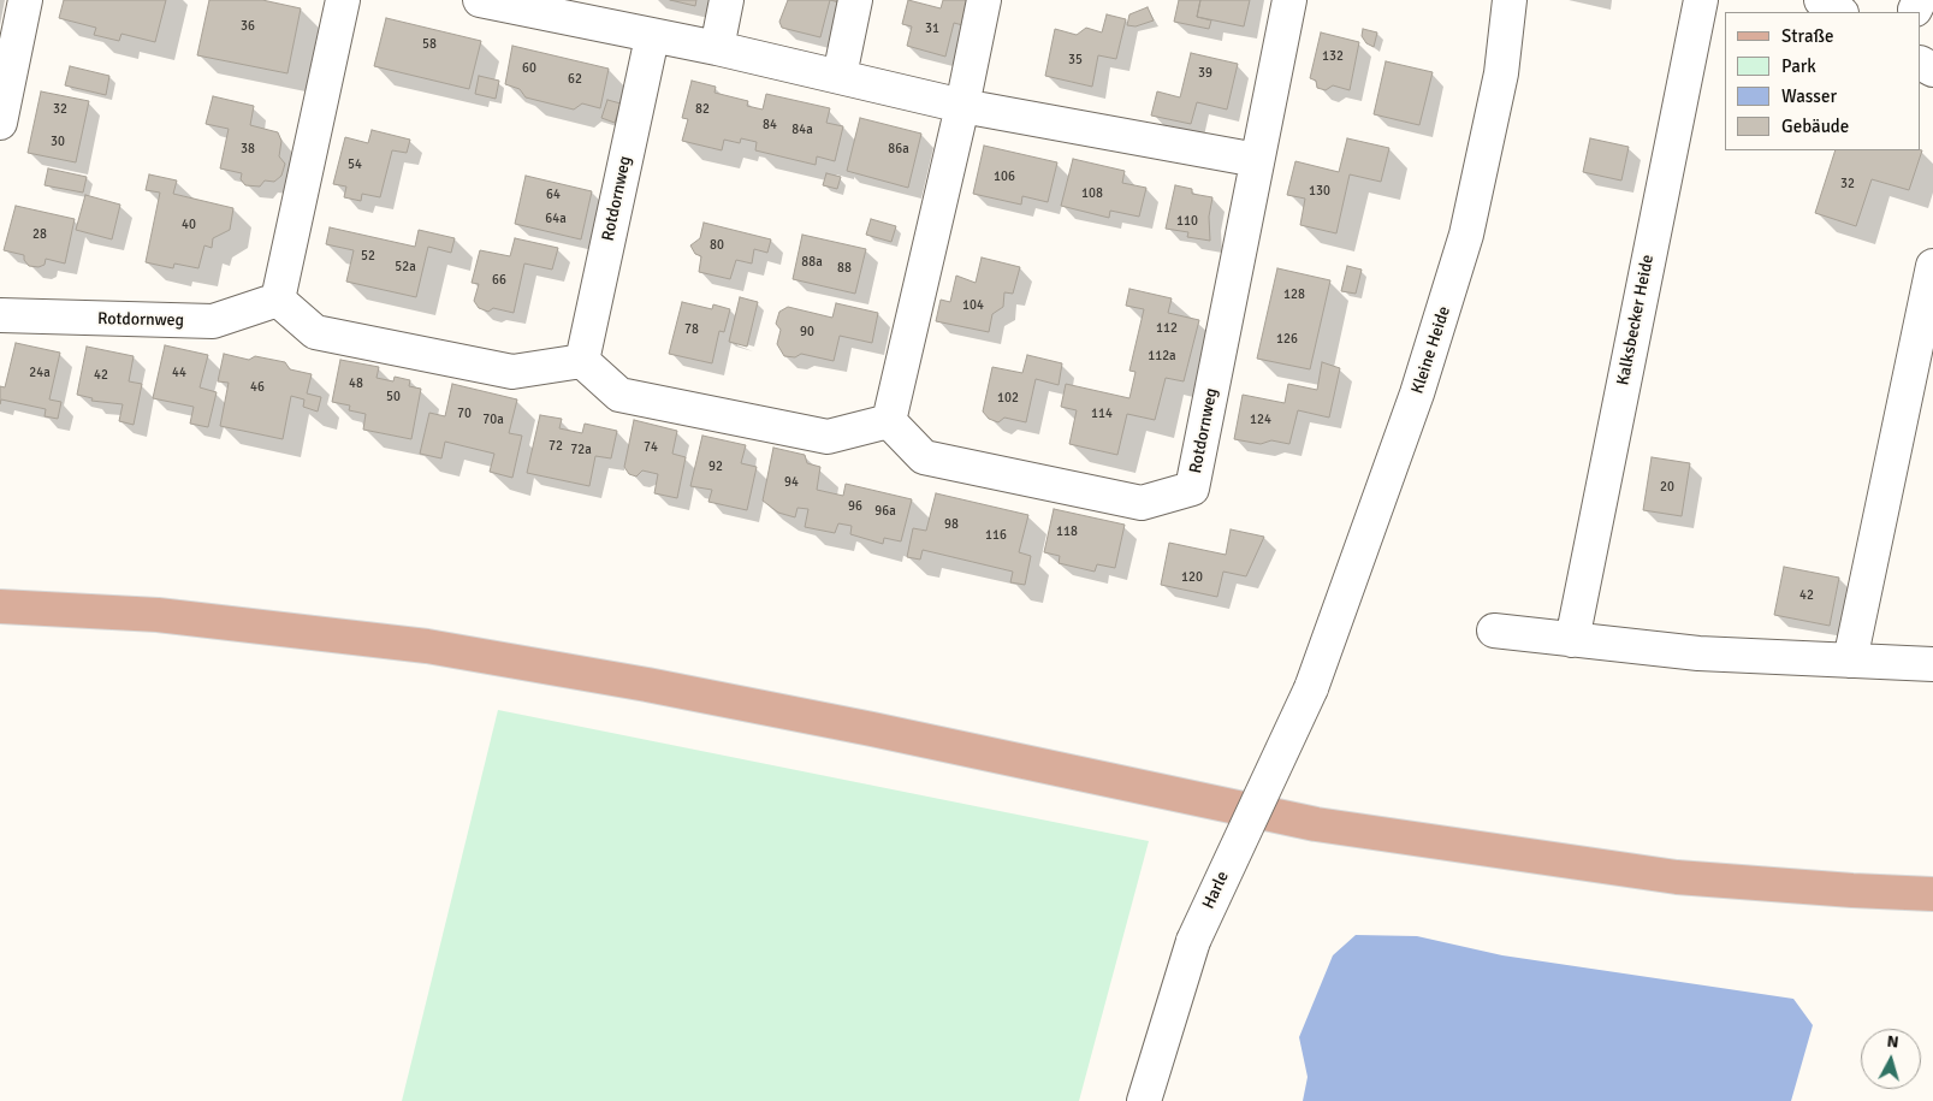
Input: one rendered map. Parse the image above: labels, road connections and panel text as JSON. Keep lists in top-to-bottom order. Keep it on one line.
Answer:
{"streets":{"street":["Rotdornweg","Kalksbecker Heide","Kleine Heide","Harle"]},"crossings":[["Kleine Heide","Harle"]],"house_numbers":["36","31","58","132","35","60","39","62","32","82","84","84a","30","38","86a","54","106","32","130","108","64","64a","110","40","28","80","52","88a","52a","88","66","128","104","112","78","90","126","112a","24a","44","42","48","46","50","102","70","114","70a","124","72","74","72a","92","94","20","96","96a","98","118","116","120","42"],"legend":["Straße","Park","Wasser","Gebäude"],"north":"top"}
